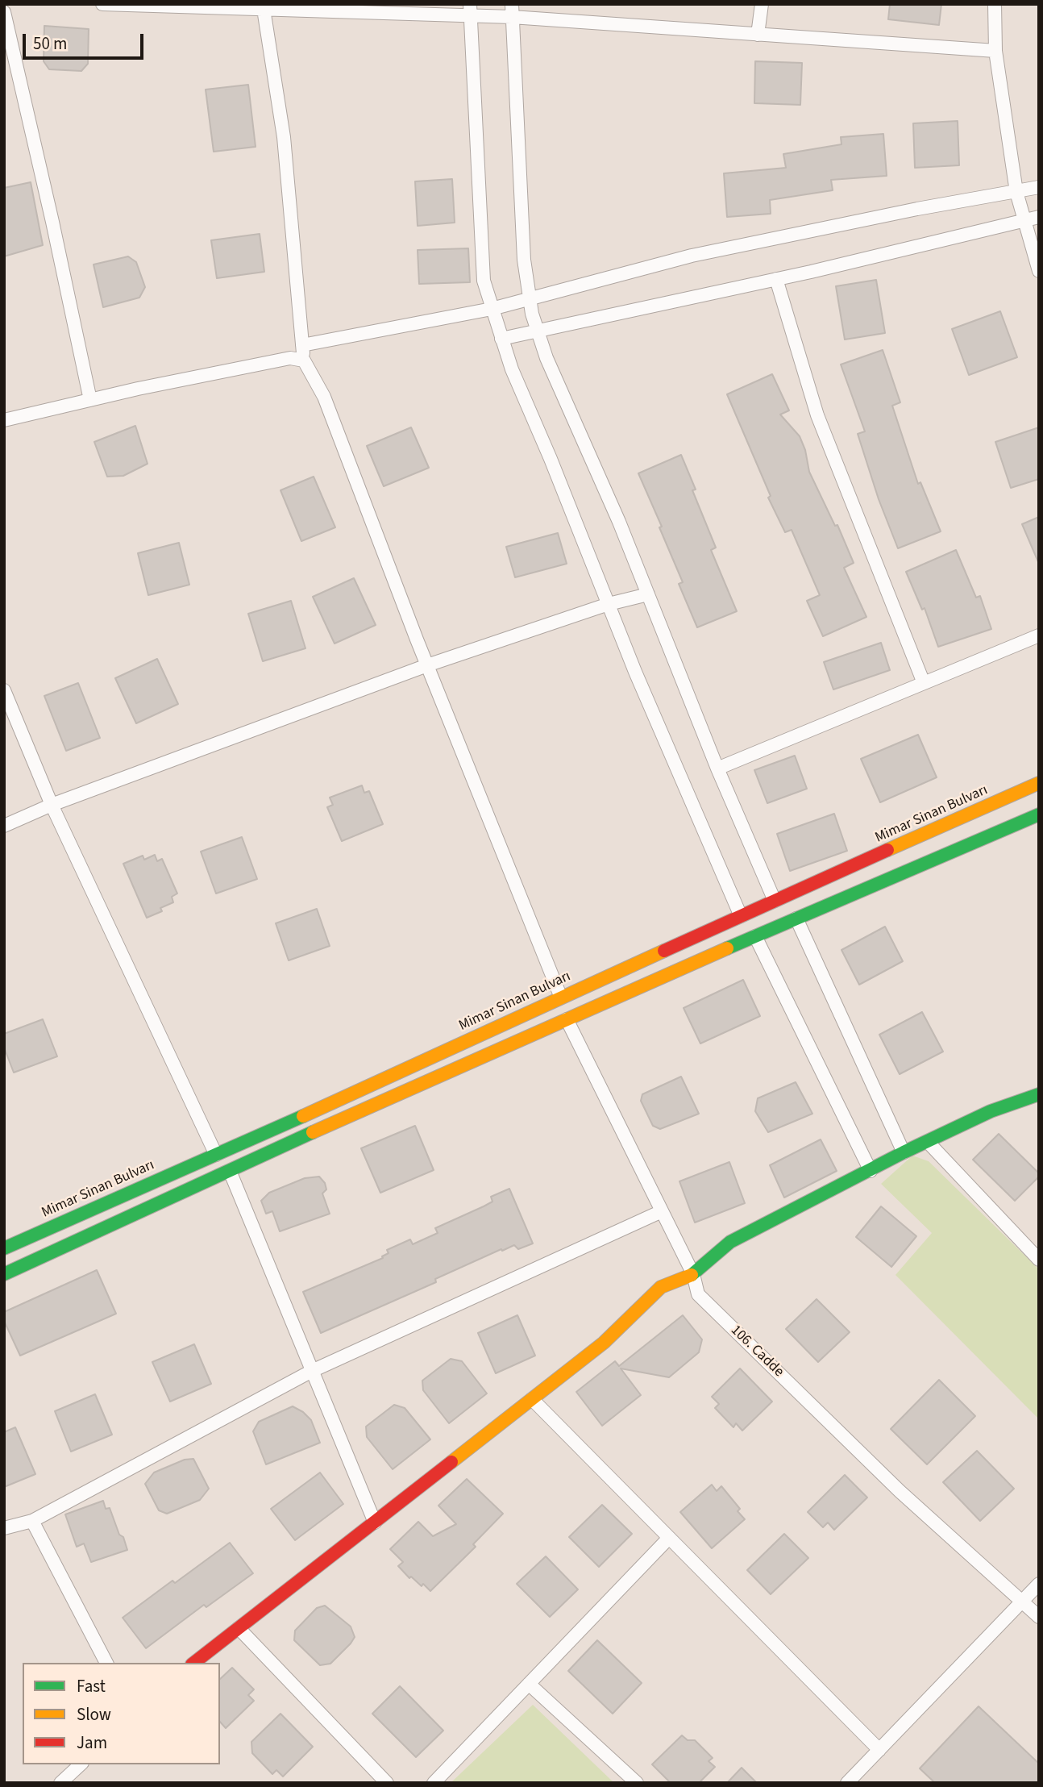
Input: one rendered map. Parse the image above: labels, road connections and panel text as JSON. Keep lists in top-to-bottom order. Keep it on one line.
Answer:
{"streets":{"main road":["Mimar Sinan Bulvarı"],"street":["106. Cadde"]},"legend":["Fast","Slow","Jam"],"scale_bar":"50 m"}
